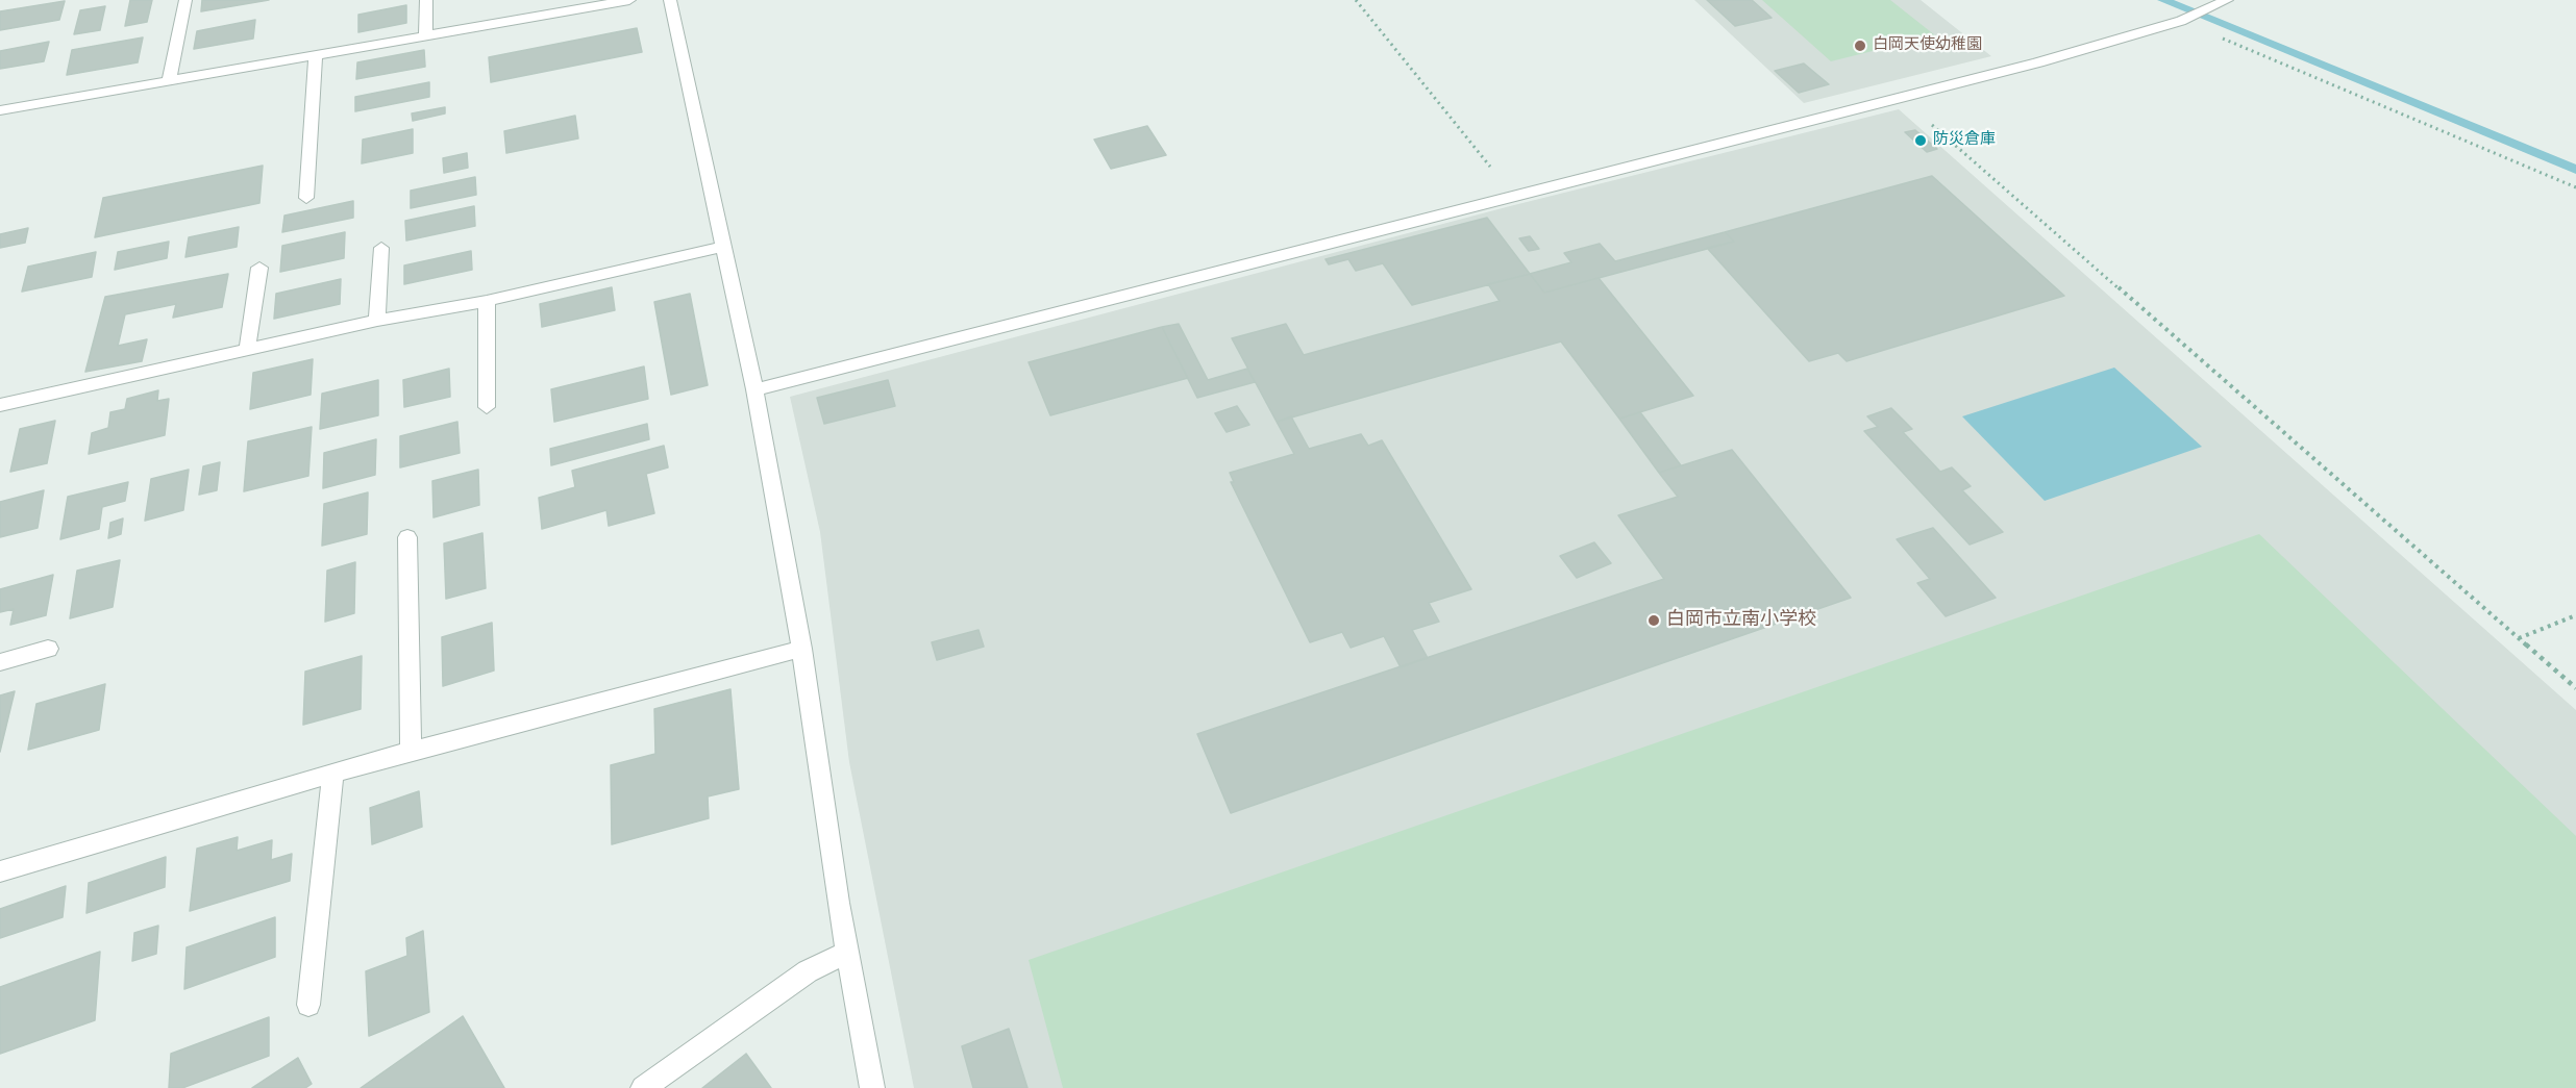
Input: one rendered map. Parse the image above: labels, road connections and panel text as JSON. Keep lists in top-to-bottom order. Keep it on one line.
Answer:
{"places":["白岡天使幼稚園","防災倉庫","白岡市立南小学校"]}
